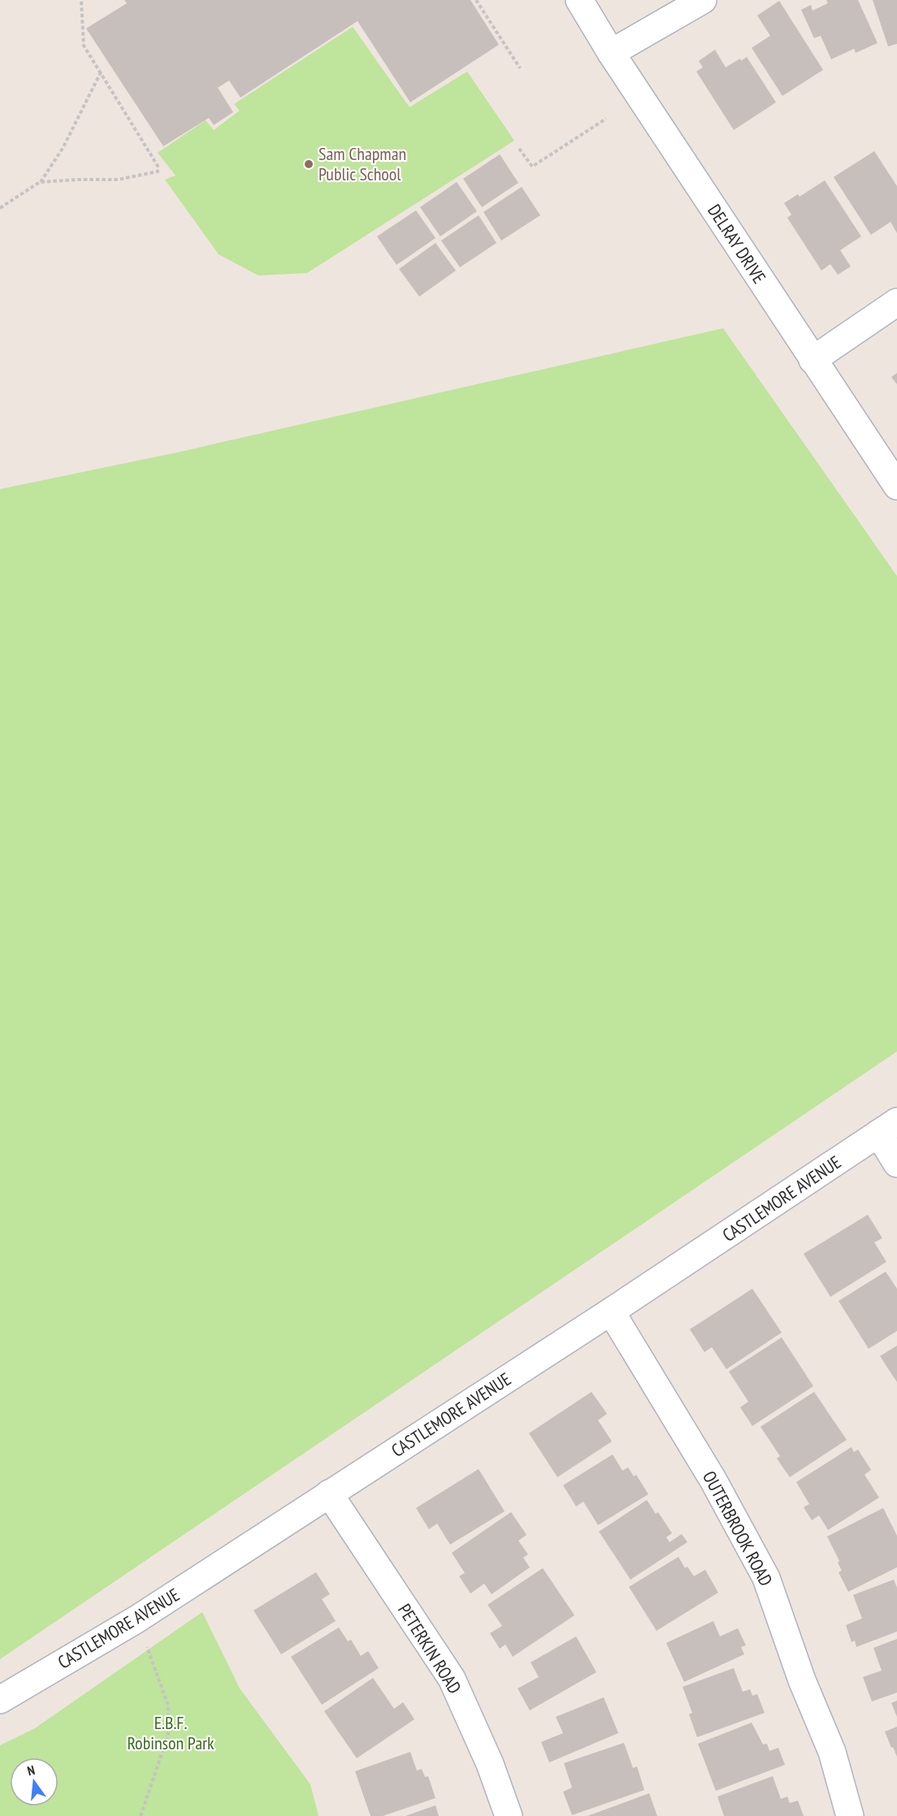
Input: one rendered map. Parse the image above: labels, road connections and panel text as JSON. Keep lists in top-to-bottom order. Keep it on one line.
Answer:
{"streets":{"street":["DELRAY DRIVE","CASTLEMORE AVENUE","OUTERBROOK ROAD","PETERKIN ROAD"]},"crossings":[["CASTLEMORE AVENUE","OUTERBROOK ROAD"],["CASTLEMORE AVENUE","PETERKIN ROAD"]],"parks":["E.B.F. Robinson Park"],"places":["Sam Chapman Public School"],"north":"top"}
